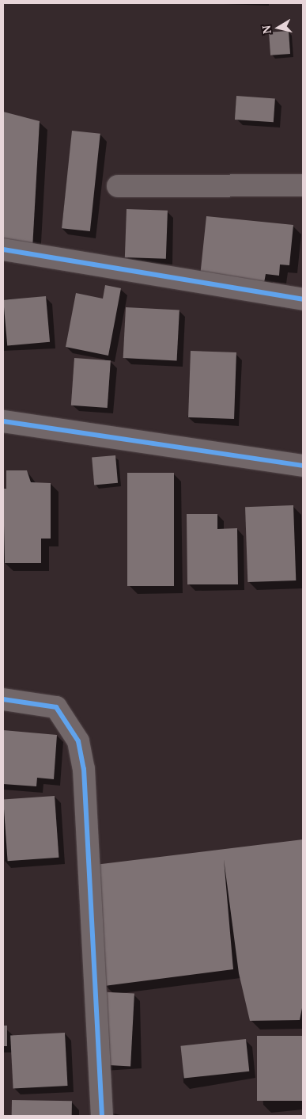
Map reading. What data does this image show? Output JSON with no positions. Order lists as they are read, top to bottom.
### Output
{
  "north": "left"
}
